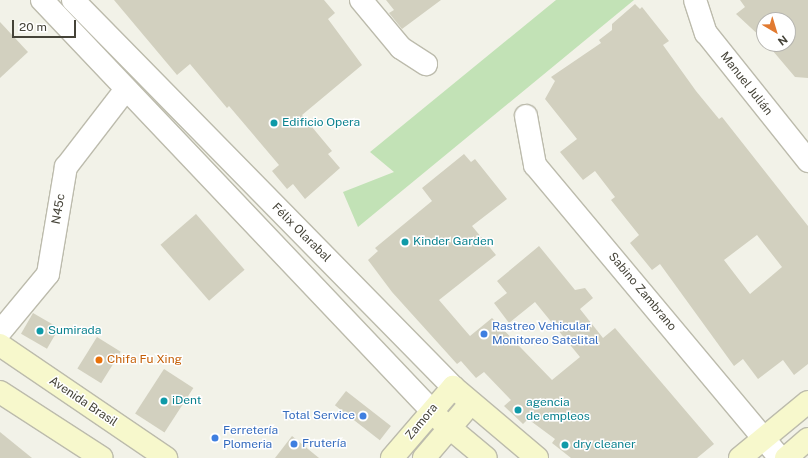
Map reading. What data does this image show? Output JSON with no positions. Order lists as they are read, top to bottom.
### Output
{
  "streets": {
    "street": [
      "Manuel Julián",
      "N45c",
      "Félix Olarabal",
      "Sabino Zambrano",
      "Avenida Brasil",
      "Zamora"
    ]
  },
  "crossings": [
    ["Félix Olarabal", "Zamora"]
  ],
  "places": [
    "Edificio Opera",
    "Kinder Garden",
    "Sumirada",
    "Rastreo Vehicular Monitoreo Satelital",
    "Chifa Fu Xing",
    "iDent",
    "agencia de empleos",
    "Total Service",
    "Ferretería Plomeria",
    "Frutería",
    "dry cleaner"
  ],
  "scale_bar": "20 m",
  "north": "bottom right"
}
